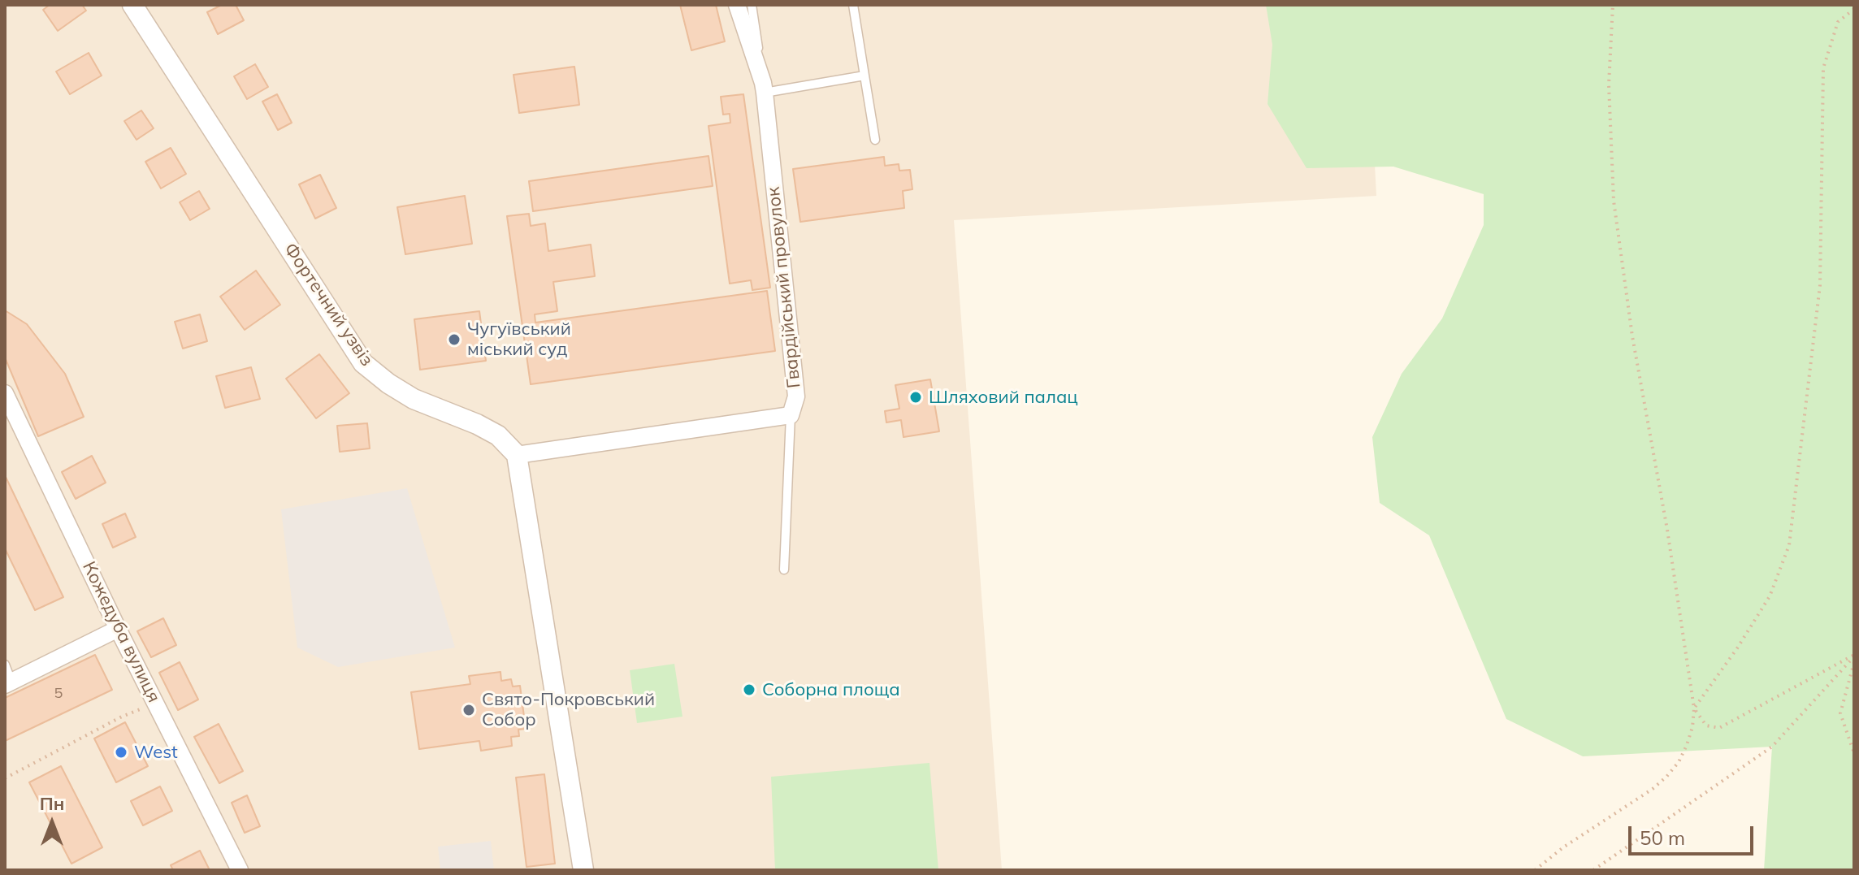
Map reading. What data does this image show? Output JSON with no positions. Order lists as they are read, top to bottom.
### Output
{
  "streets": {
    "street": ["Гвардійський провулок", "Фортечний узвіз", "Кожедуба вулиця"]
  },
  "crossings": [
    ["Гвардійський провулок", "Фортечний узвіз"]
  ],
  "places": [
    "Чугуївський міський суд",
    "Шляховий палац",
    "Соборна площа",
    "Свято-Покровський Собор",
    "West"
  ],
  "house_numbers": ["5"],
  "scale_bar": "50 m",
  "north": "top"
}
